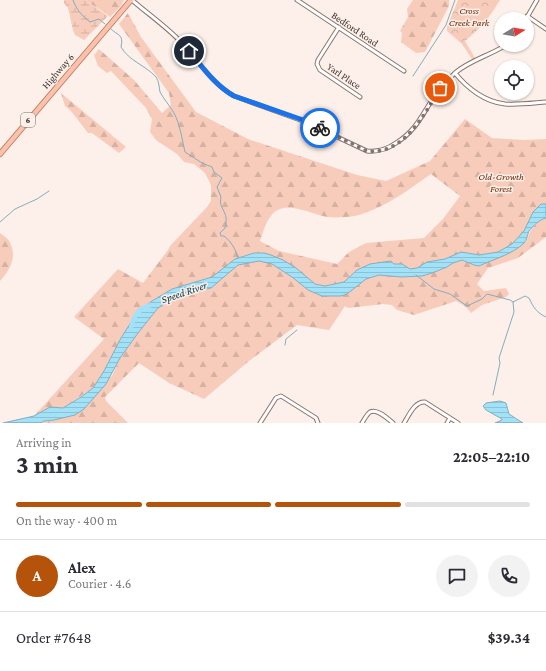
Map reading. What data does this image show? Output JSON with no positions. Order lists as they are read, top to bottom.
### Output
{
  "streets": {
    "main road": ["Highway 6", "6"],
    "street": ["Bedford Road", "Yarl Place"]
  },
  "crossings": [
    ["Bedford Road", "Yarl Place"]
  ],
  "water": ["Speed River"],
  "parks": ["Cross Creek Park", "Old-Growth Forest"],
  "north": "right",
  "page": {
    "heading": ["3 min", "Arriving in", "22:05–22:10"],
    "panel": [
      "Alex",
      "Courier · 4.6",
      "Order #7648",
      "$39.34"
    ],
    "bar": "On the way · 400 m",
    "round": "A"
  }
}
